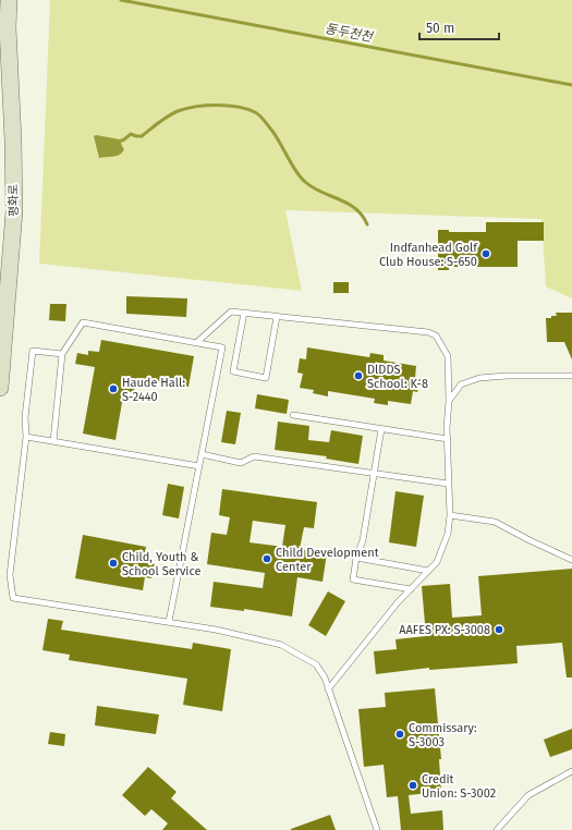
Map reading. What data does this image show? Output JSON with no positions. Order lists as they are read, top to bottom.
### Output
{
  "streets": {
    "main road": ["평화로"]
  },
  "water": ["동두천천"],
  "places": [
    "Indfanhead Golf Club House: S-650",
    "DlDDS School: K-8",
    "Haude Hall: S-2440",
    "Child Development Center",
    "Child, Youth & School Service",
    "AAFES PX: S-3008",
    "Commissary: S-3003",
    "Credit Union: S-3002"
  ],
  "scale_bar": "50 m"
}
